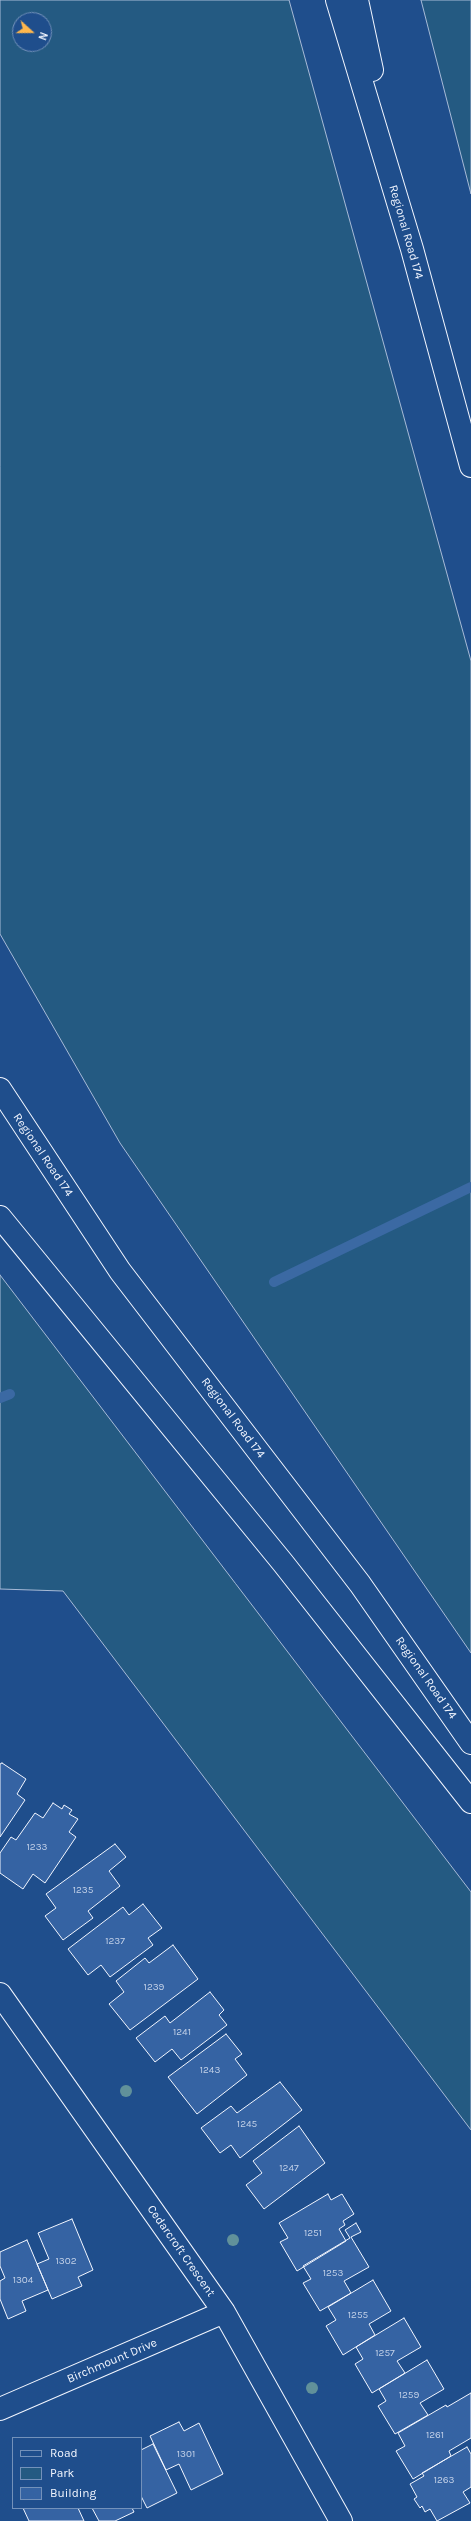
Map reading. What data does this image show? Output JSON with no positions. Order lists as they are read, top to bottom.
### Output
{
  "streets": {
    "main road": ["Regional Road 174", "Cedarcroft Crescent", "Birchmount Drive"]
  },
  "crossings": [
    ["Cedarcroft Crescent", "Birchmount Drive"]
  ],
  "house_numbers": [
    "1233",
    "1235",
    "1237",
    "1239",
    "1241",
    "1243",
    "1245",
    "1247",
    "1251",
    "1302",
    "1253",
    "1304",
    "1255",
    "1257",
    "1259",
    "1261",
    "1301",
    "1263"
  ],
  "legend": ["Road", "Park", "Building"],
  "north": "right"
}
